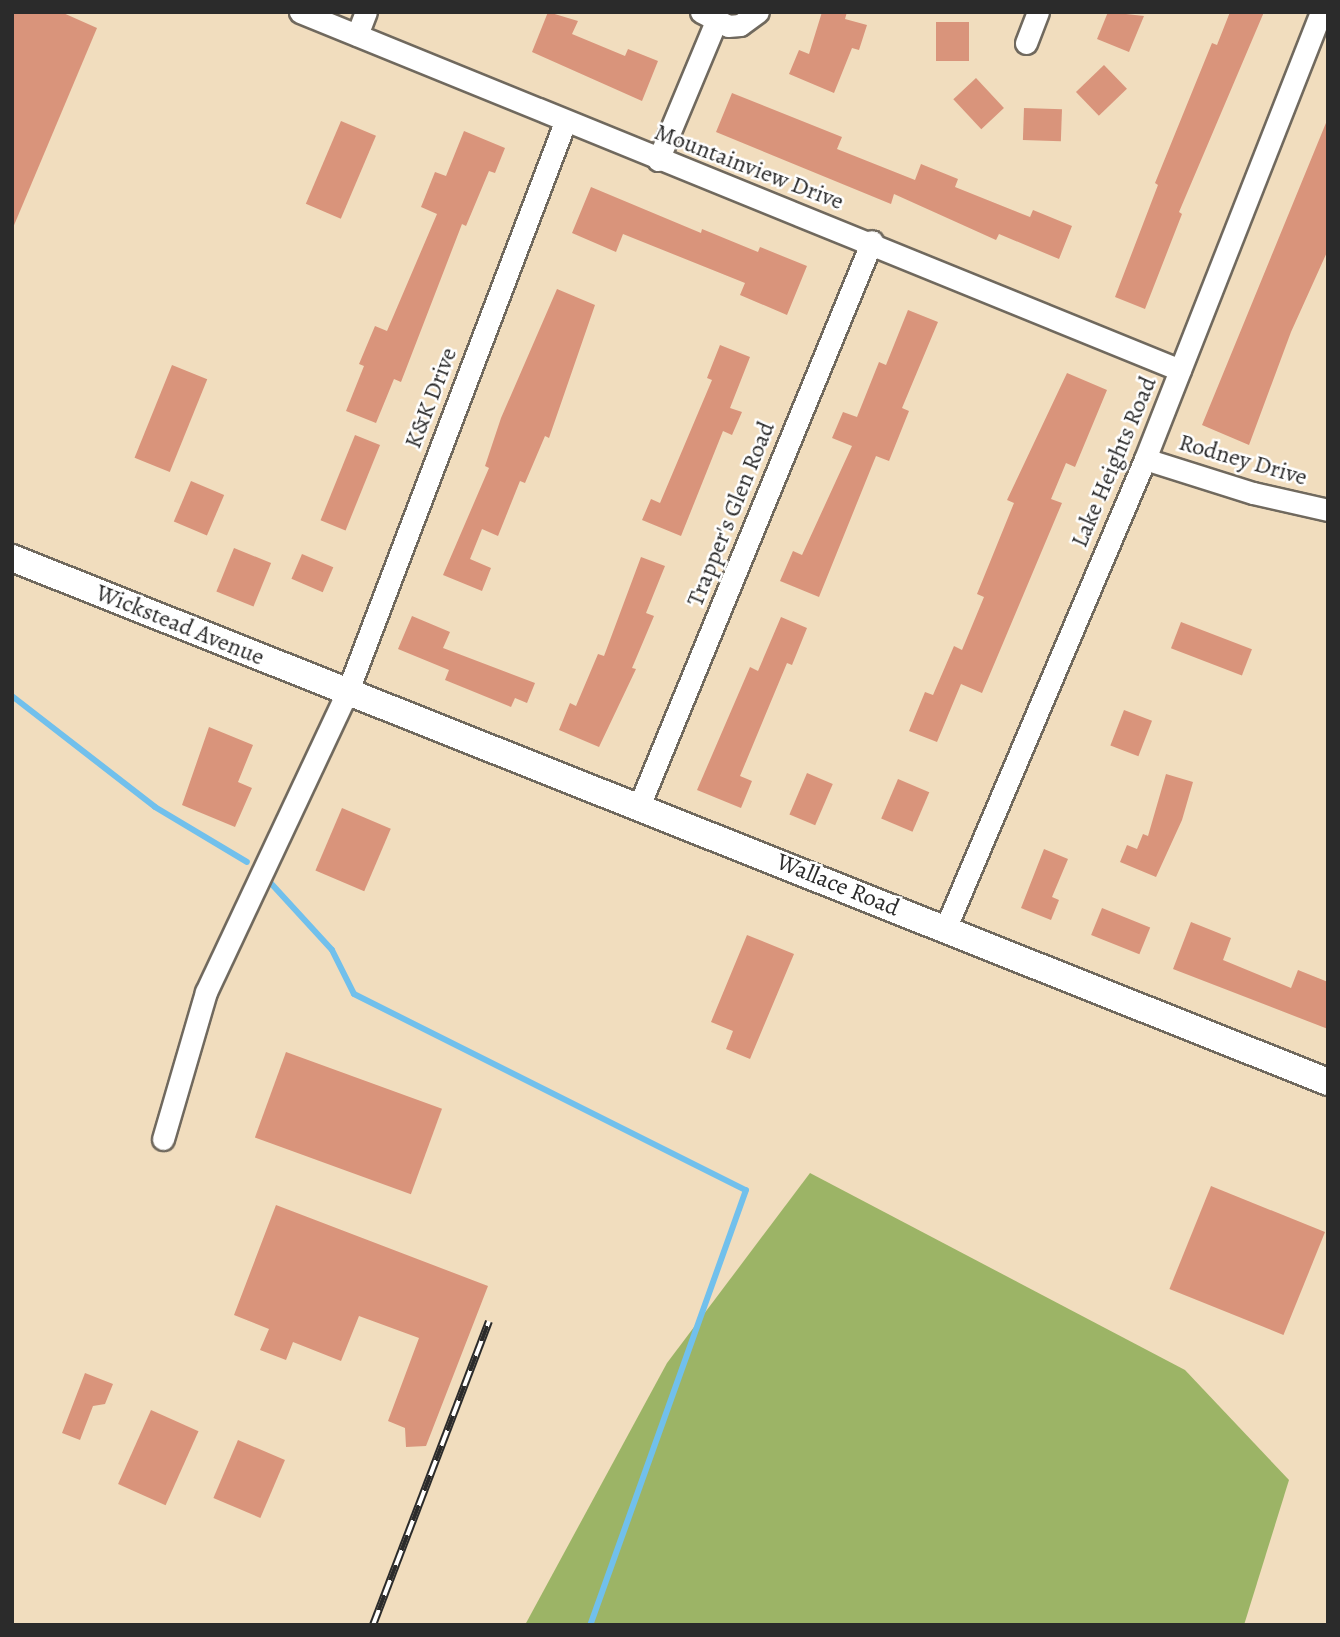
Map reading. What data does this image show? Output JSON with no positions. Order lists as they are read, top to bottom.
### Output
{
  "streets": {
    "street": [
      "Mountainview Drive",
      "K&K Drive",
      "Rodney Drive",
      "Lake Heights Road",
      "Trapper's Glen Road",
      "Wickstead Avenue",
      "Wallace Road"
    ]
  },
  "crossings": [
    ["Mountainview Drive", "K&K Drive"],
    ["Mountainview Drive", "Lake Heights Road"],
    ["Mountainview Drive", "Trapper's Glen Road"],
    ["K&K Drive", "Wickstead Avenue"],
    ["K&K Drive", "Wallace Road"],
    ["Rodney Drive", "Lake Heights Road"],
    ["Lake Heights Road", "Wallace Road"],
    ["Trapper's Glen Road", "Wallace Road"],
    ["Wickstead Avenue", "Wallace Road"]
  ]
}
